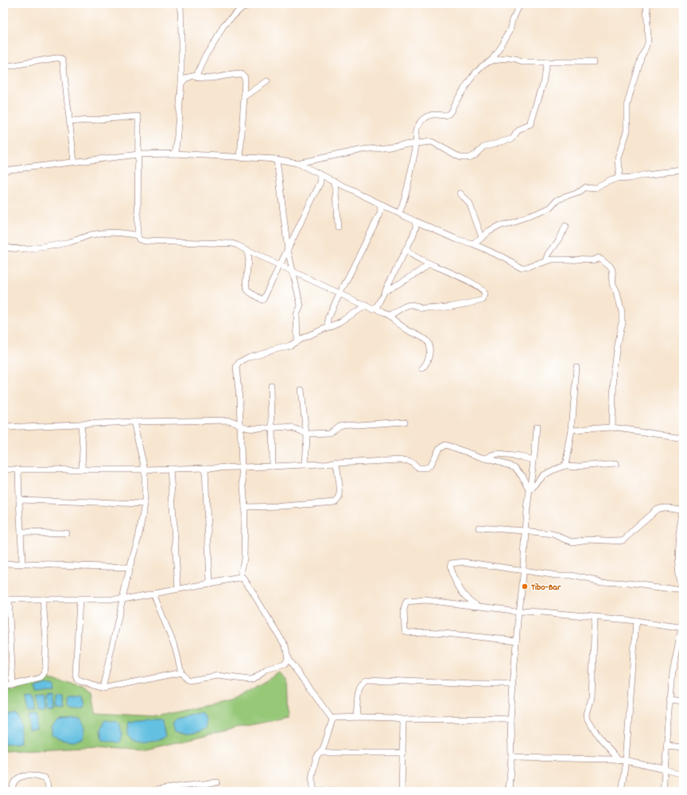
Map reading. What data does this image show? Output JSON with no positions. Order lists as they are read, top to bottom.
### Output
{
  "places": ["Tibo-Bar"]
}
